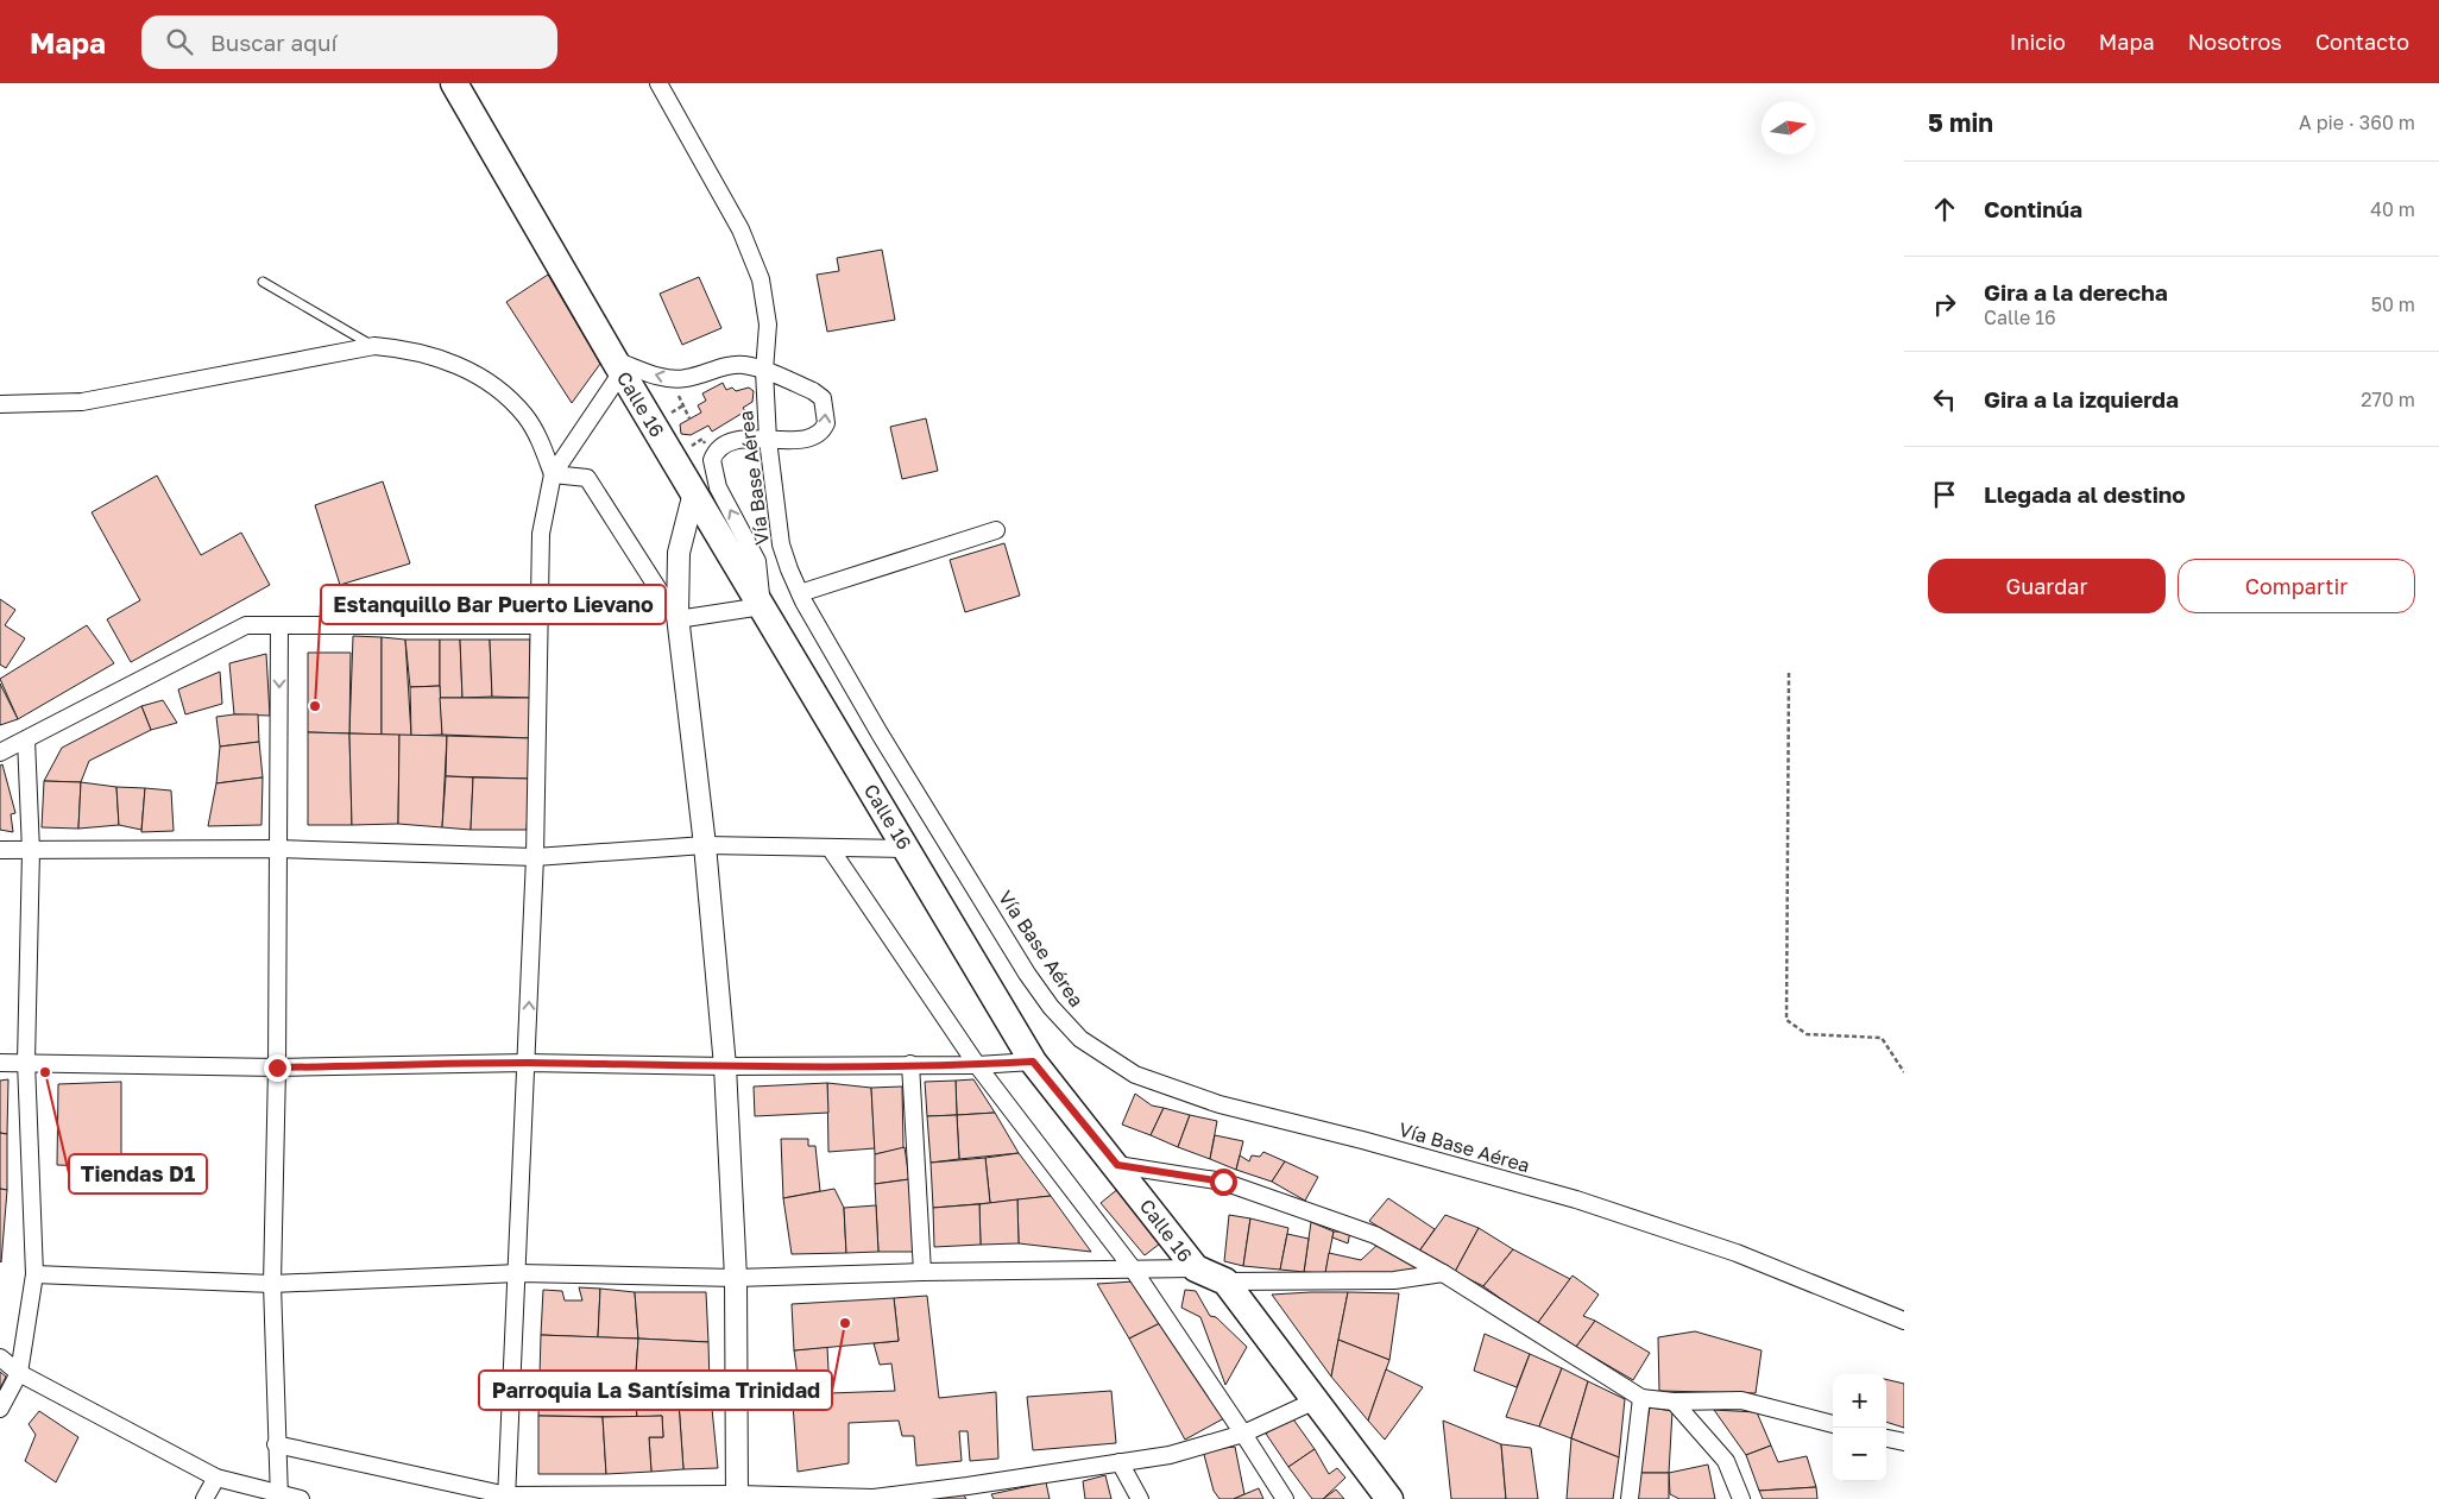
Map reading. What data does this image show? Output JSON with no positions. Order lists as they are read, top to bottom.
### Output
{
  "streets": {
    "main road": ["Calle 16"],
    "street": ["Vía Base Aérea"]
  },
  "places": ["Estanquillo Bar Puerto Lievano", "Tiendas D1", "Parroquia La Santísima Trinidad"],
  "north": "right",
  "page": {
    "header": "Mapa",
    "search": "Buscar aquí",
    "nav": [
      "Inicio",
      "Mapa",
      "Nosotros",
      "Contacto"
    ],
    "heading": ["5 min", "A pie · 360 m"],
    "list": [
      ["Continúa", "40 m"],
      ["Gira a la derecha", "Calle 16", "50 m"],
      ["Gira a la izquierda", "270 m"],
      "Llegada al destino"
    ],
    "buttons": ["Guardar", "Compartir"],
    "map_buttons": ["+", "−"]
  }
}
